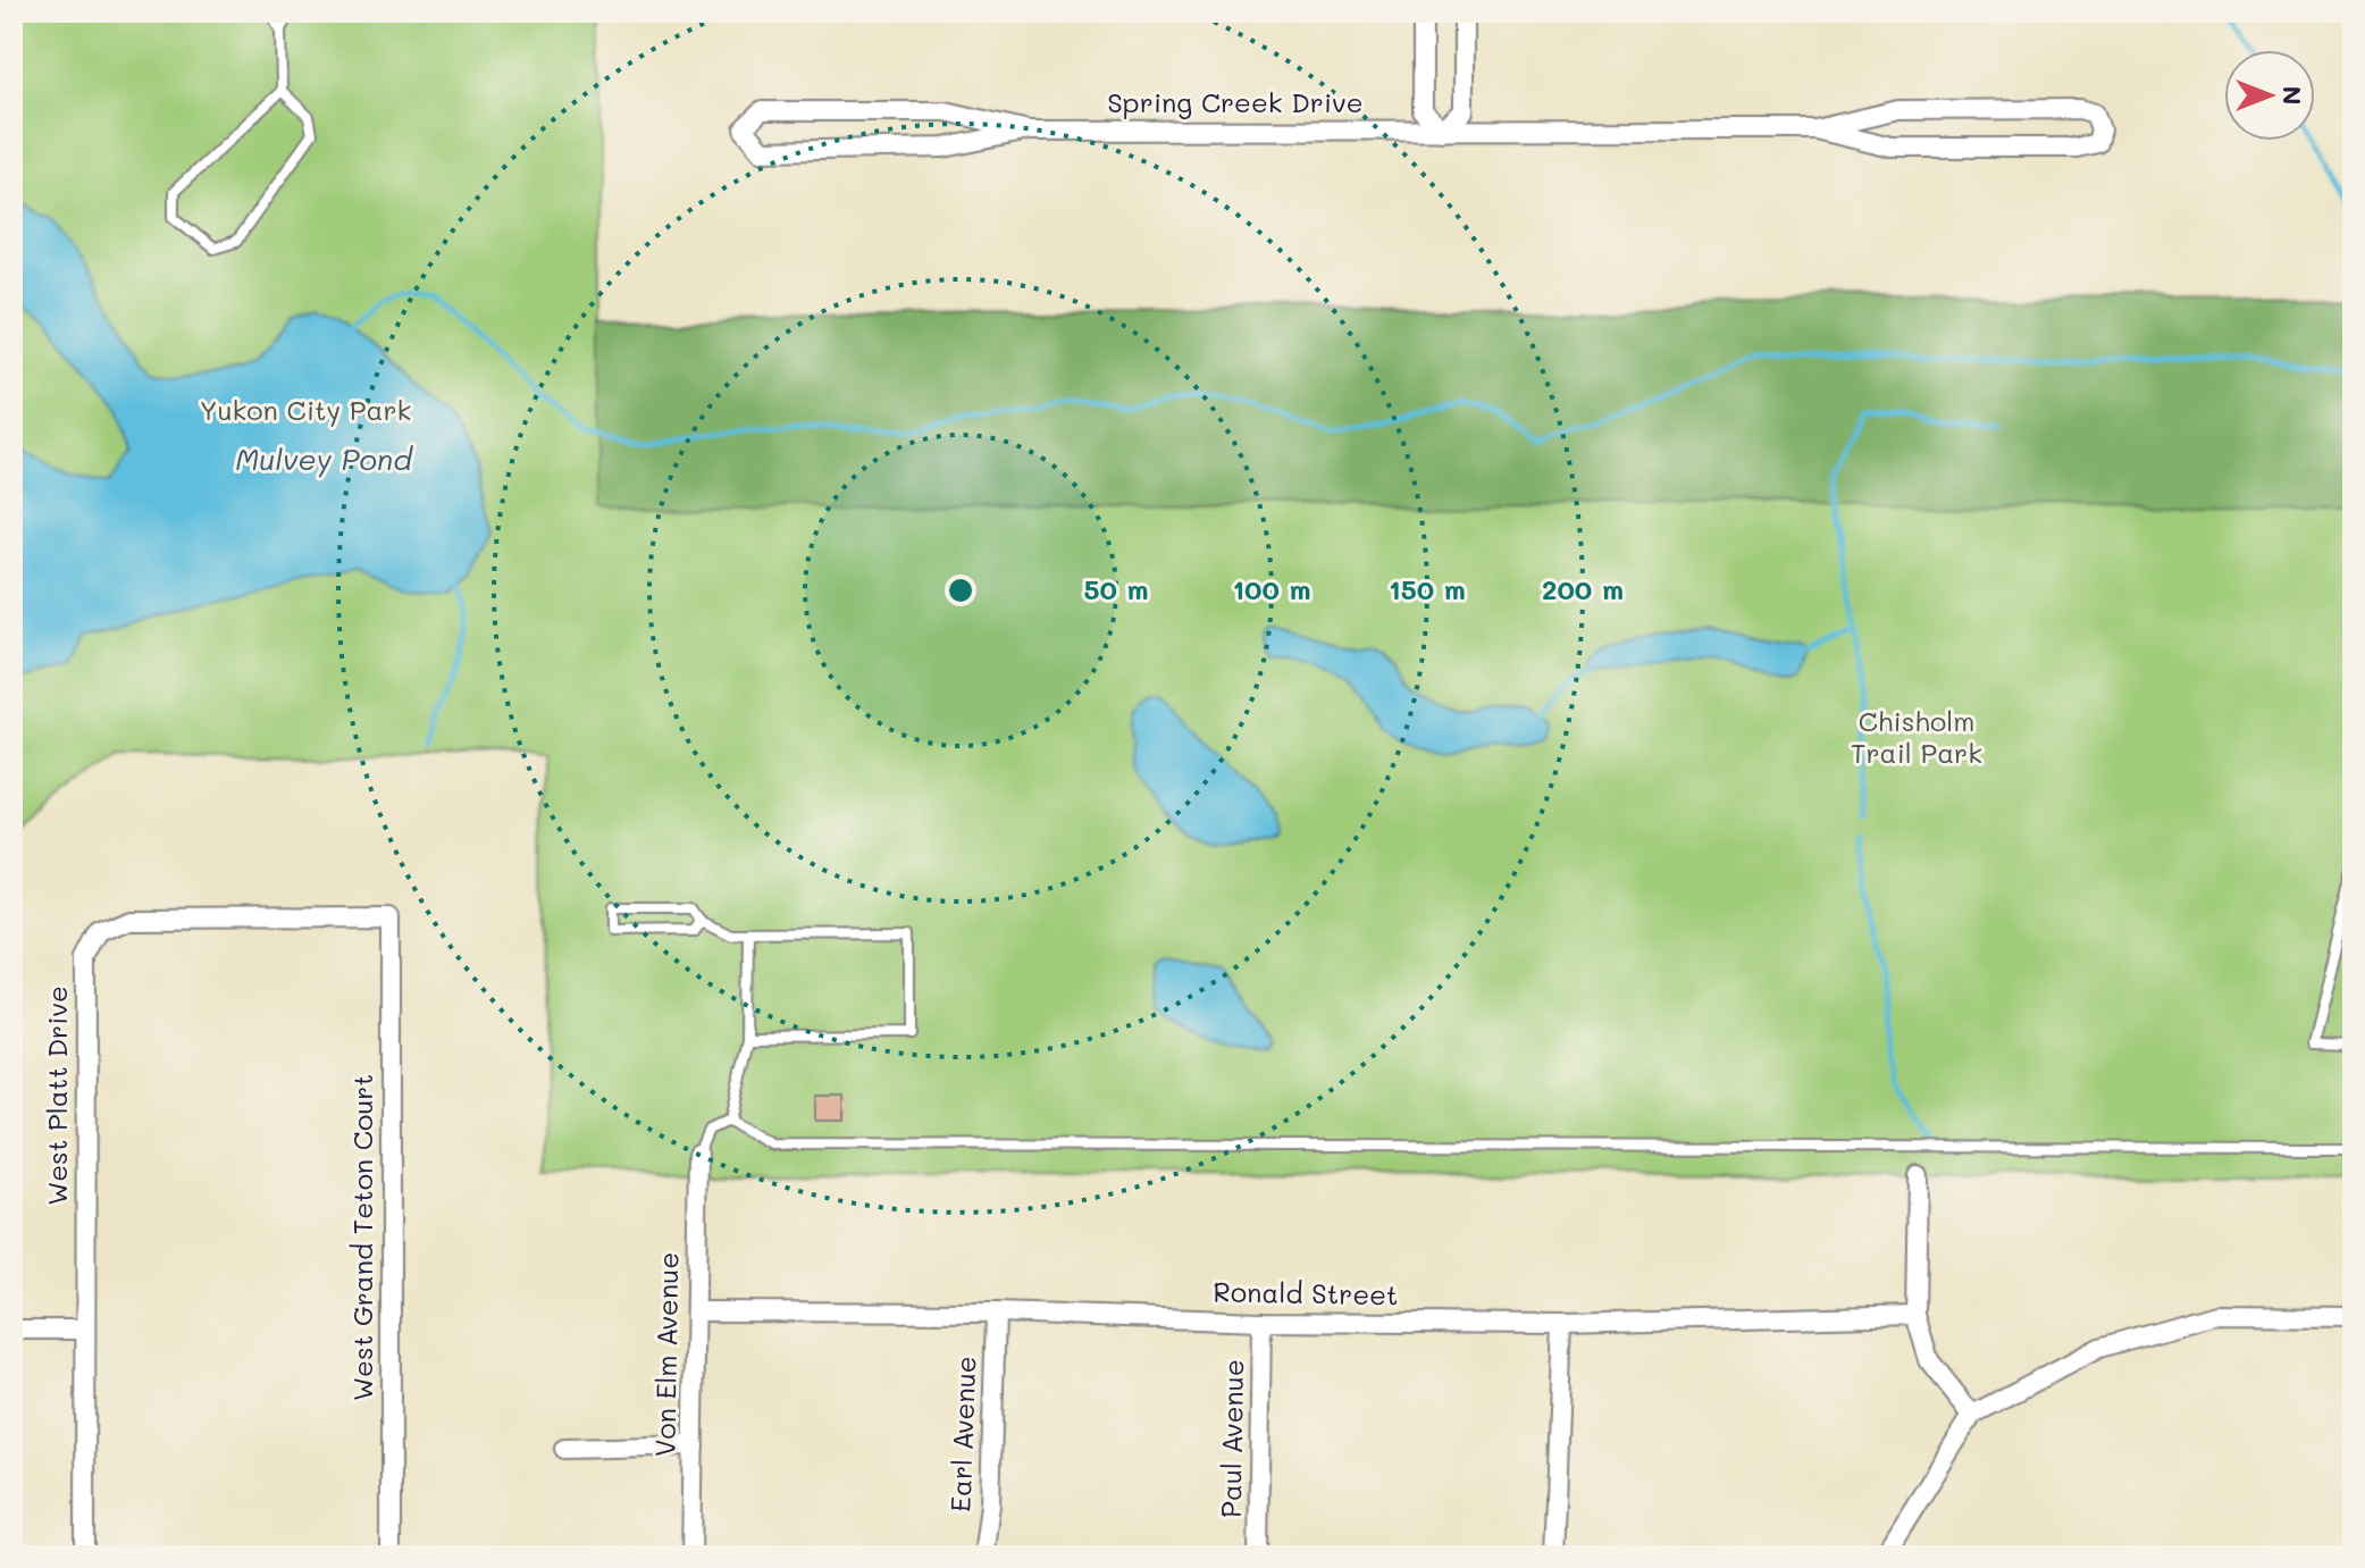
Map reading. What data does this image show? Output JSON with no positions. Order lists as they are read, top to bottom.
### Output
{
  "streets": {
    "street": [
      "Spring Creek Drive",
      "West Platt Drive",
      "West Grand Teton Court",
      "Ronald Street",
      "Von Elm Avenue",
      "Earl Avenue",
      "Paul Avenue"
    ]
  },
  "crossings": [
    ["West Platt Drive", "West Grand Teton Court"],
    ["Ronald Street", "Von Elm Avenue"],
    ["Ronald Street", "Earl Avenue"],
    ["Ronald Street", "Paul Avenue"]
  ],
  "water": ["Mulvey Pond"],
  "parks": ["Yukon City Park", "Chisholm Trail Park"],
  "north": "right",
  "rings": [
    "50 m",
    "100 m",
    "150 m",
    "200 m"
  ]
}
